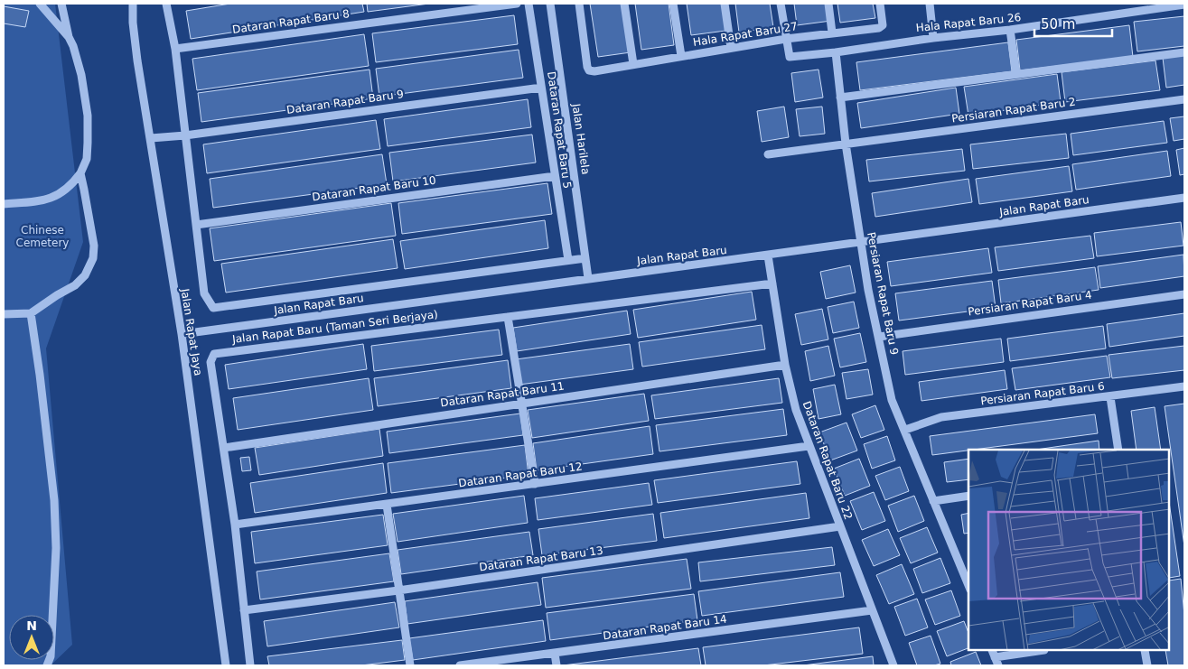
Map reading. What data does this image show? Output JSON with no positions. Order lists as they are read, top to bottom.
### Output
{
  "streets": {
    "street": [
      "Dataran Rapat Baru 8",
      "Hala Rapat Baru 26",
      "Hala Rapat Baru 27",
      "Dataran Rapat Baru 9",
      "Persiaran Rapat Baru 2",
      "Dataran Rapat Baru 5",
      "Jalan Harilela",
      "Dataran Rapat Baru 10",
      "Jalan Rapat Baru",
      "Persiaran Rapat Baru 9",
      "Persiaran Rapat Baru 4",
      "Jalan Rapat Baru (Taman Seri Berjaya)",
      "Jalan Rapat Jaya",
      "Persiaran Rapat Baru 6",
      "Dataran Rapat Baru 11",
      "Dataran Rapat Baru 22",
      "Dataran Rapat Baru 12",
      "Dataran Rapat Baru 13",
      "Dataran Rapat Baru 14"
    ]
  },
  "crossings": [
    ["Dataran Rapat Baru 8", "Jalan Rapat Jaya"],
    ["Hala Rapat Baru 26", "Persiaran Rapat Baru 9"],
    ["Dataran Rapat Baru 9", "Dataran Rapat Baru 5"],
    ["Dataran Rapat Baru 9", "Jalan Rapat Jaya"],
    ["Persiaran Rapat Baru 2", "Persiaran Rapat Baru 9"],
    ["Dataran Rapat Baru 5", "Dataran Rapat Baru 10"],
    ["Dataran Rapat Baru 5", "Jalan Rapat Baru"],
    ["Jalan Harilela", "Jalan Rapat Baru"],
    ["Dataran Rapat Baru 10", "Jalan Rapat Jaya"],
    ["Jalan Rapat Baru", "Persiaran Rapat Baru 9"],
    ["Jalan Rapat Baru", "Jalan Rapat Jaya"],
    ["Jalan Rapat Baru", "Dataran Rapat Baru 22"],
    ["Persiaran Rapat Baru 9", "Persiaran Rapat Baru 4"],
    ["Persiaran Rapat Baru 9", "Persiaran Rapat Baru 6"],
    ["Jalan Rapat Baru (Taman Seri Berjaya)", "Dataran Rapat Baru 11"],
    ["Jalan Rapat Baru (Taman Seri Berjaya)", "Dataran Rapat Baru 22"],
    ["Jalan Rapat Baru (Taman Seri Berjaya)", "Dataran Rapat Baru 12"],
    ["Jalan Rapat Baru (Taman Seri Berjaya)", "Dataran Rapat Baru 13"],
    ["Dataran Rapat Baru 11", "Dataran Rapat Baru 22"],
    ["Dataran Rapat Baru 22", "Dataran Rapat Baru 12"],
    ["Dataran Rapat Baru 22", "Dataran Rapat Baru 13"],
    ["Dataran Rapat Baru 22", "Dataran Rapat Baru 14"]
  ],
  "parks": ["Chinese Cemetery"],
  "scale_bar": "50 m",
  "north": "top"
}
